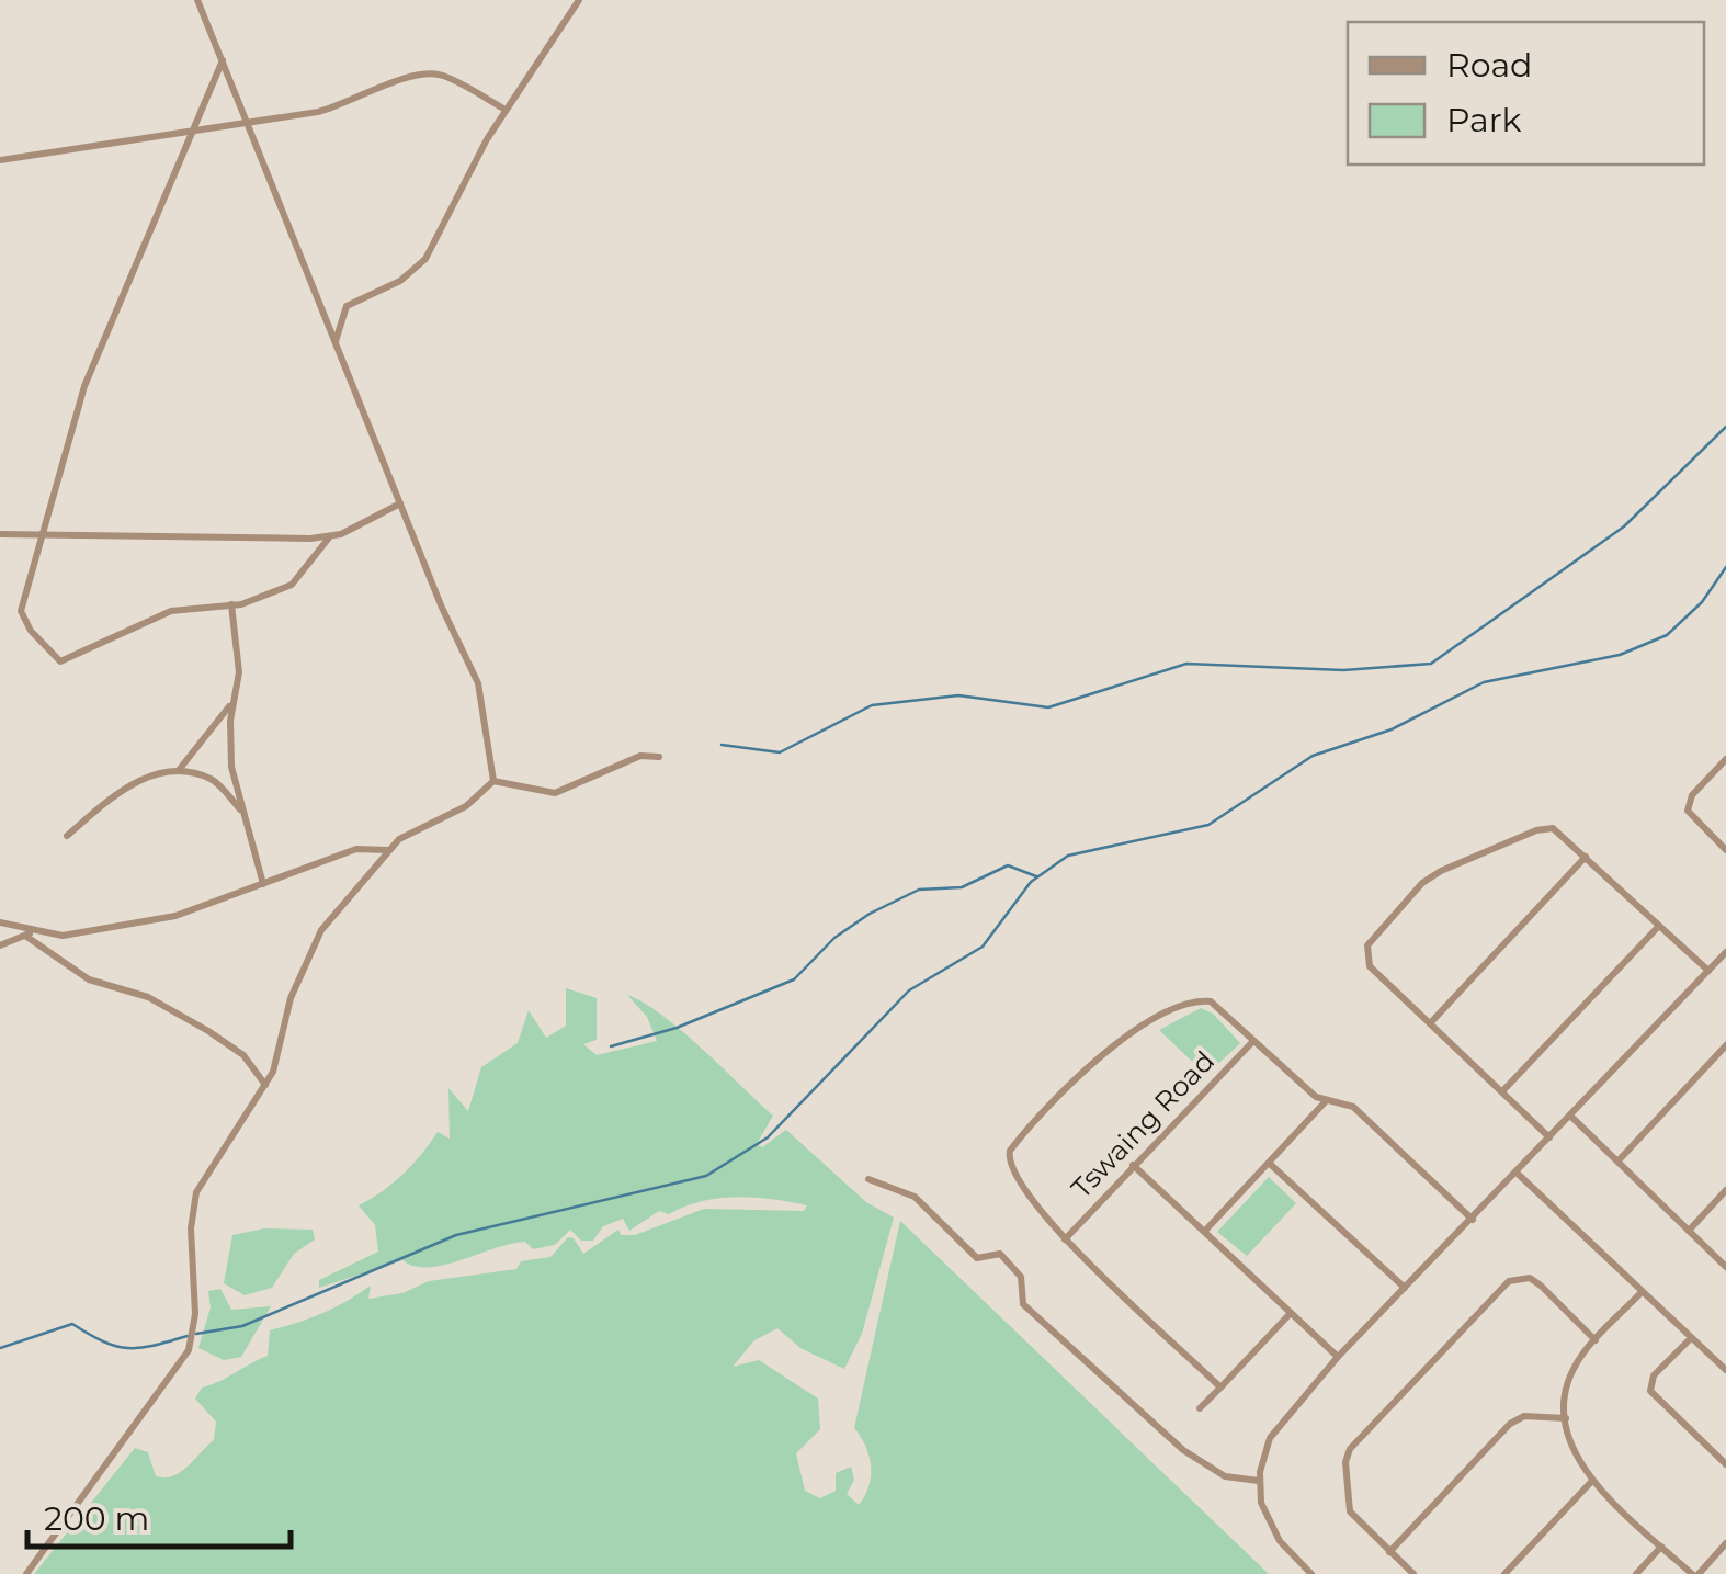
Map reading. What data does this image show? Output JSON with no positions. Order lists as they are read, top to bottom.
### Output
{
  "streets": {
    "street": ["Tswaing Road"]
  },
  "legend": ["Road", "Park"],
  "scale_bar": "200 m"
}
